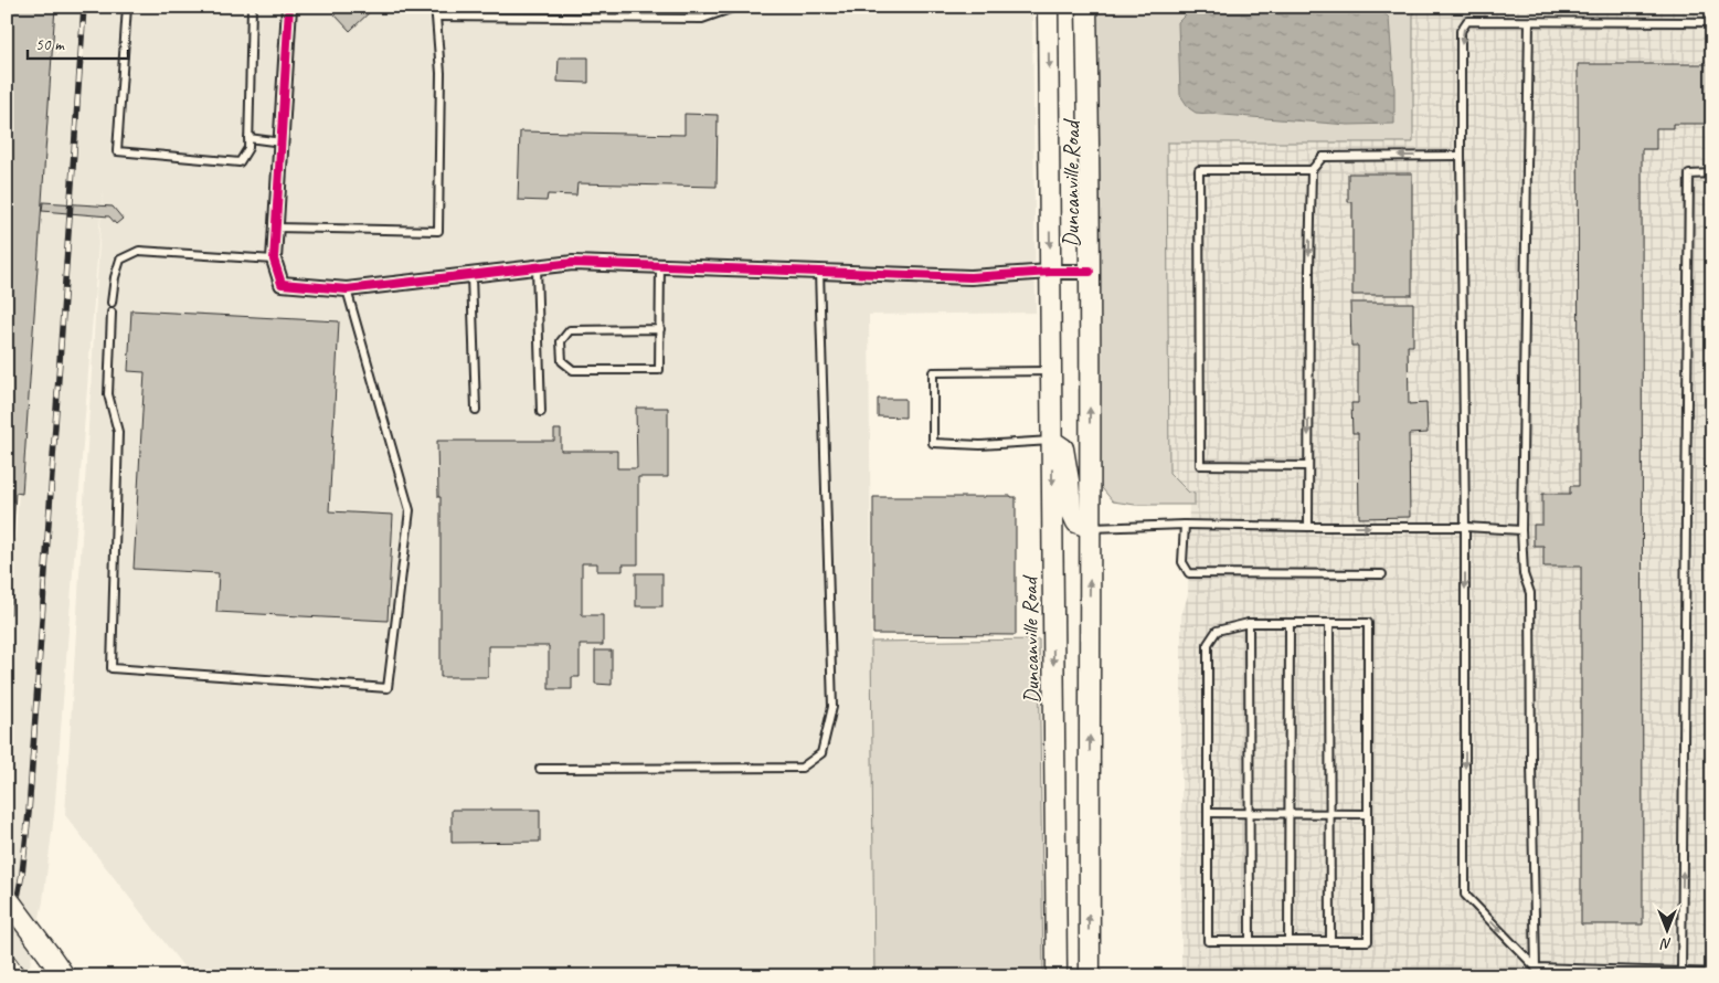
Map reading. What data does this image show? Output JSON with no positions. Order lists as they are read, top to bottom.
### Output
{
  "streets": {
    "main road": ["Duncanville Road"]
  },
  "scale_bar": "50 m",
  "north": "bottom"
}
